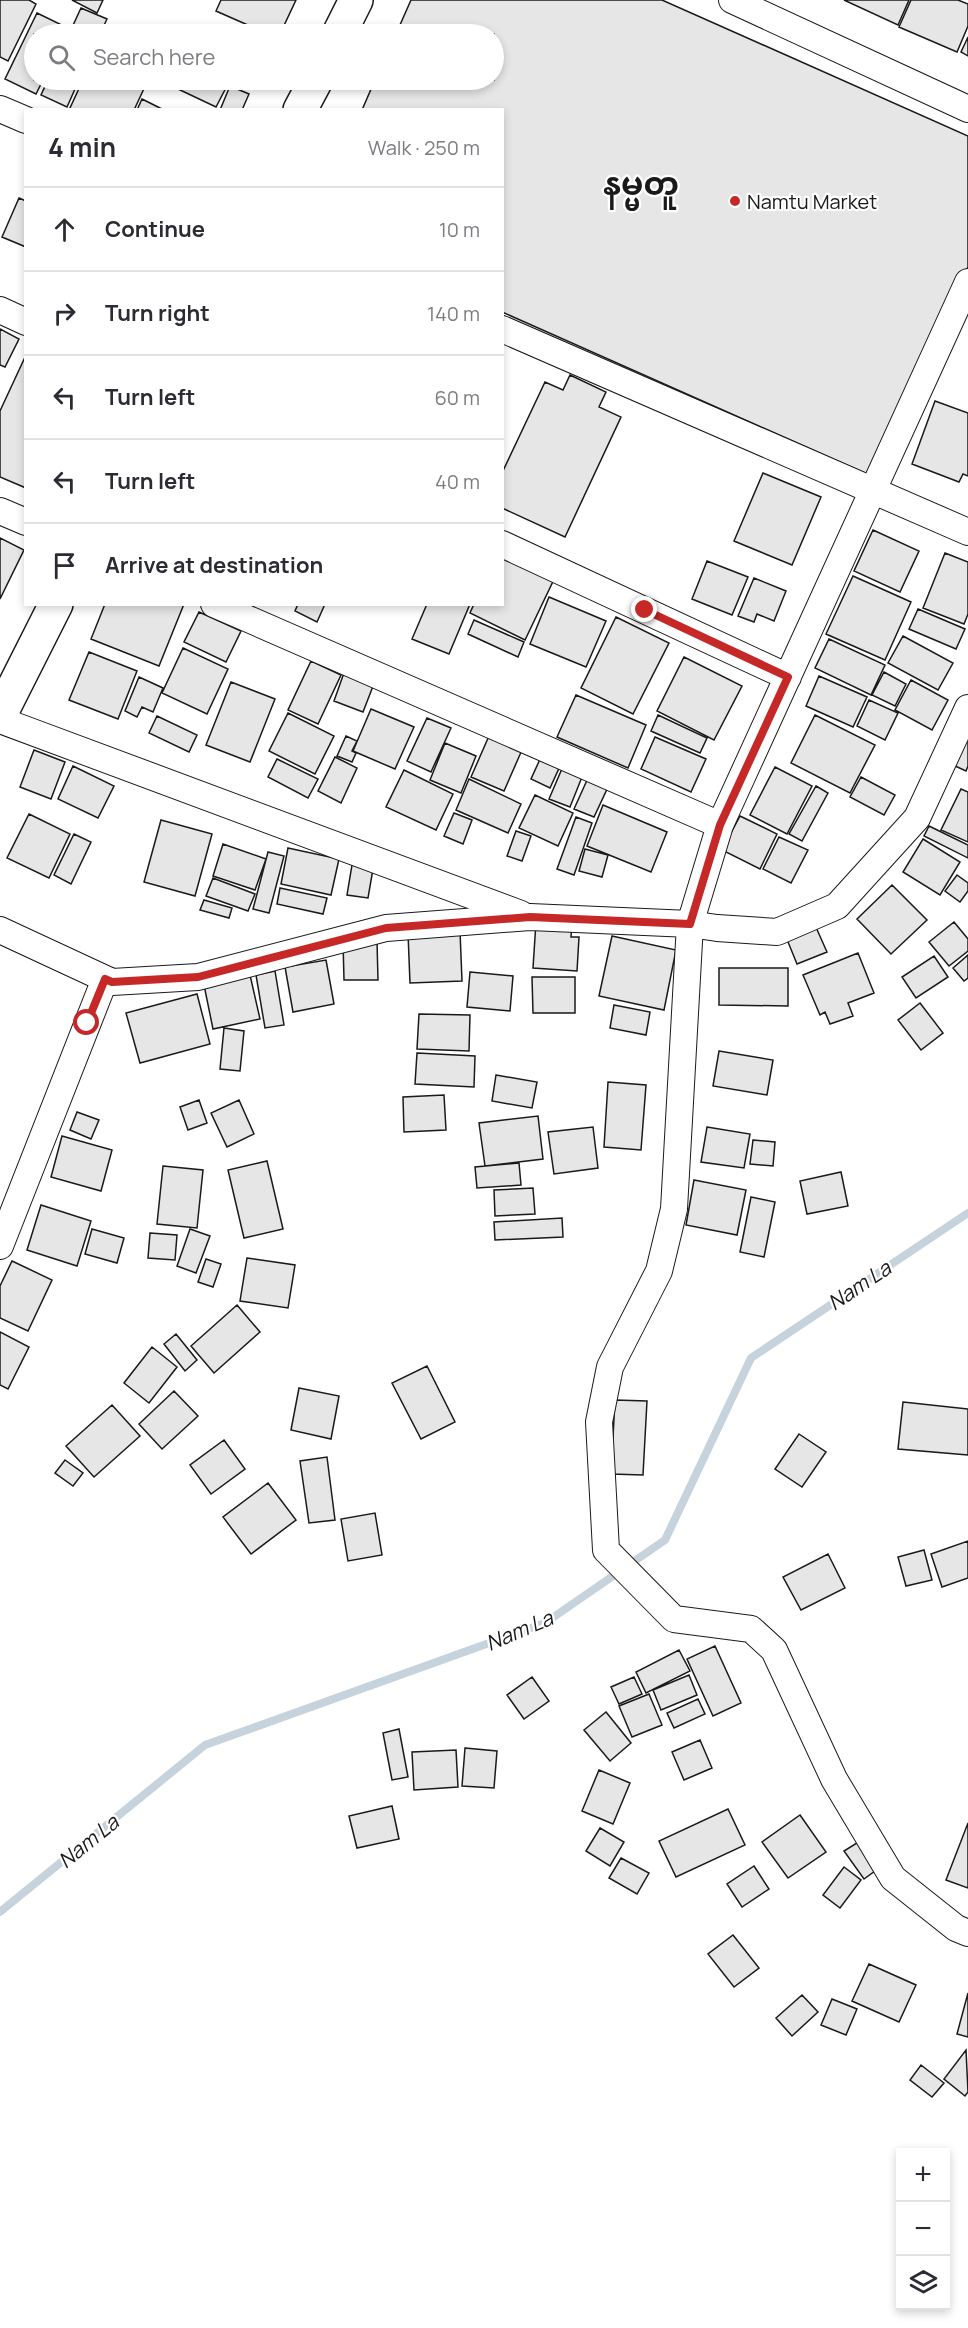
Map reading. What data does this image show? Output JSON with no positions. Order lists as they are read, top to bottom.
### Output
{
  "districts": ["နမ္မတူ"],
  "water": ["Nam La"],
  "places": ["Namtu Market"],
  "page": {
    "search": "Search here",
    "heading": ["4 min", "Walk · 250 m"],
    "list": [
      ["Continue", "10 m"],
      ["Turn right", "140 m"],
      ["Turn left", "60 m"],
      ["Turn left", "40 m"],
      "Arrive at destination"
    ],
    "map_buttons": ["+", "−"]
  }
}
